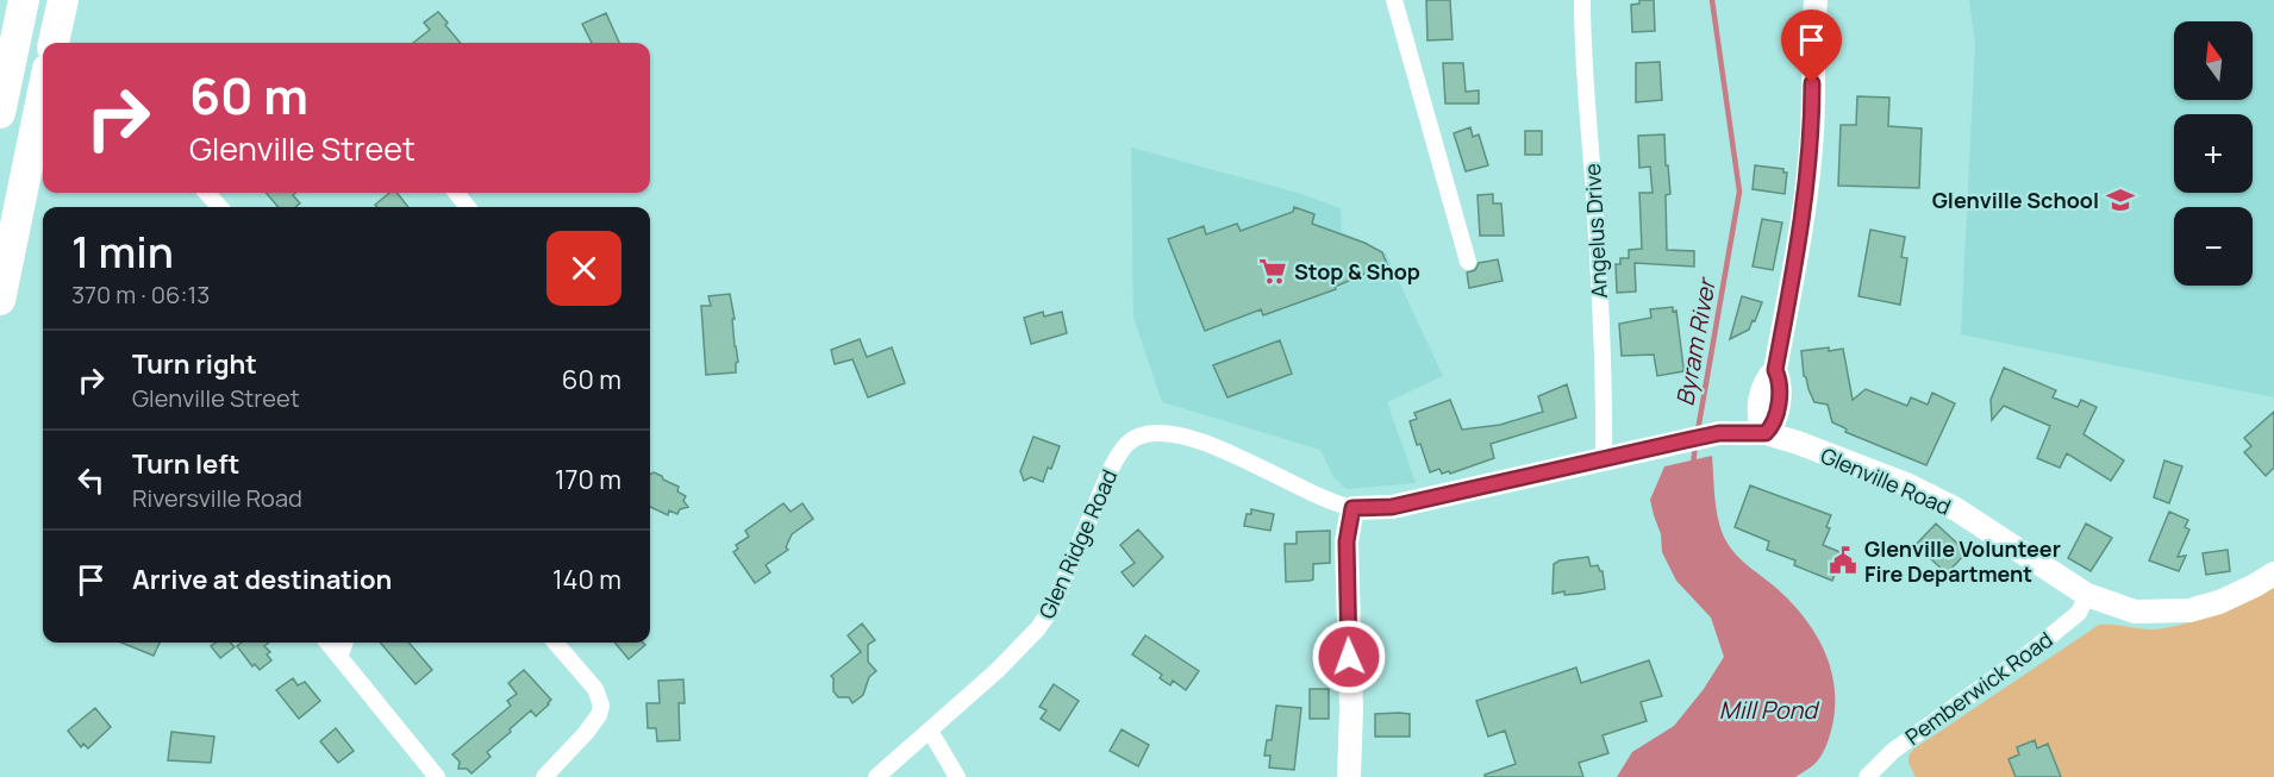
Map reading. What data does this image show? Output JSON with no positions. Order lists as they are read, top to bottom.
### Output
{
  "streets": {
    "main road": ["Glenville Road"],
    "street": ["Angelus Drive", "Glen Ridge Road", "Pemberwick Road"]
  },
  "crossings": [
    ["Angelus Drive", "Glenville Road"],
    ["Glenville Road", "Glen Ridge Road"],
    ["Glenville Road", "Pemberwick Road"]
  ],
  "water": ["Byram River", "Mill Pond"],
  "places": {
    "school or university": ["Glenville School"],
    "supermarket": ["Stop & Shop"],
    "public building": ["Glenville Volunteer Fire Department"]
  },
  "north": "top",
  "page": {
    "map_buttons": ["+", "−"],
    "turn": ["60 m", "Glenville Street"],
    "heading": ["1 min", "370 m · 06:13"],
    "list": [
      {
        "name": "Turn right",
        "note": "Glenville Street",
        "value": "60 m"
      },
      {
        "name": "Turn left",
        "note": "Riversville Road",
        "value": "170 m"
      },
      {
        "name": "Arrive at destination",
        "value": "140 m"
      }
    ]
  }
}
